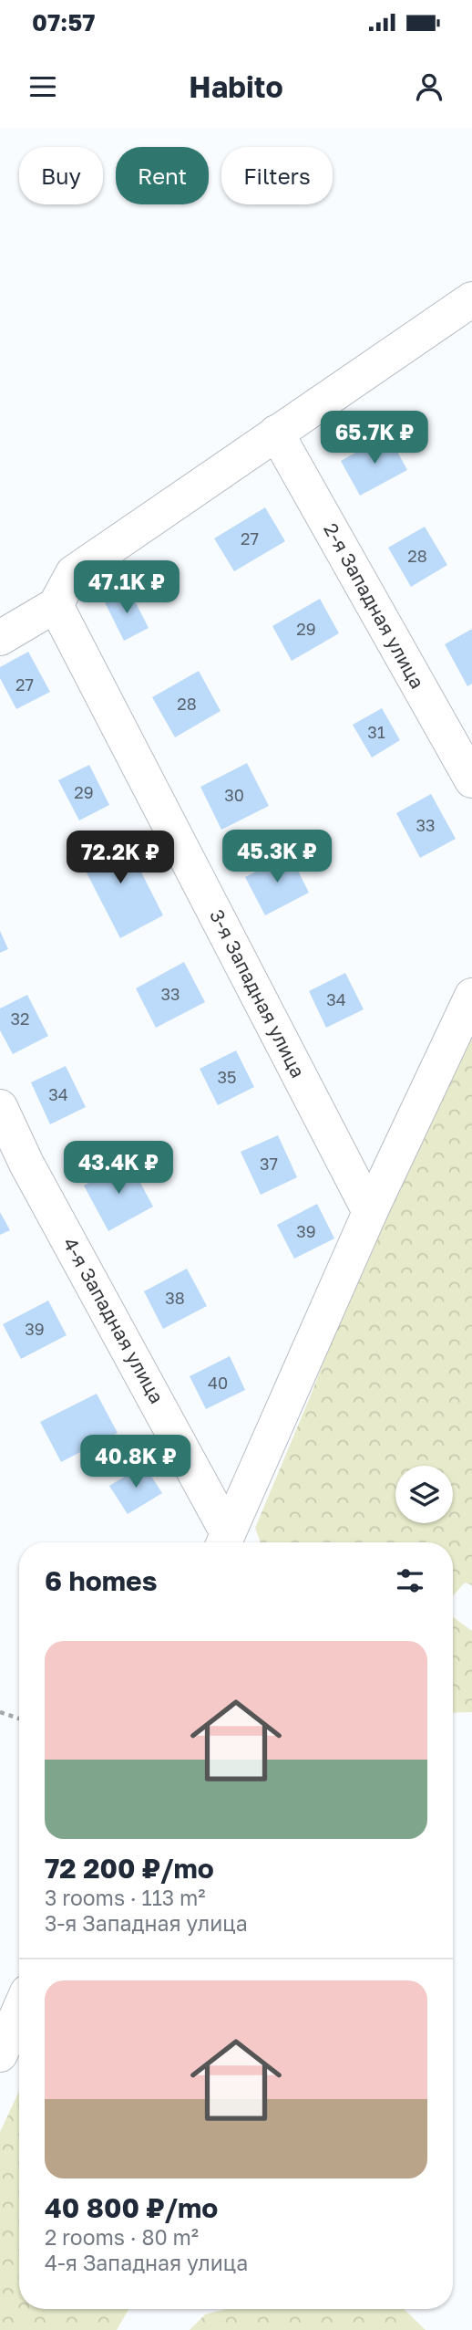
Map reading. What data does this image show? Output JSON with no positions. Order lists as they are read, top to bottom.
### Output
{
  "streets": {
    "street": ["2-я Западная улица", "3-я Западная улица", "4-я Западная улица"]
  },
  "house_numbers": [
    "27",
    "28",
    "29",
    "27",
    "28",
    "31",
    "29",
    "30",
    "33",
    "33",
    "34",
    "32",
    "35",
    "34",
    "37",
    "39",
    "38",
    "39",
    "40"
  ],
  "page": {
    "status": "07:57",
    "header": "Habito",
    "chip": ["Buy", "Rent", "Filters"],
    "price": [
      "65.7K ₽",
      "47.1K ₽",
      "45.3K ₽",
      "72.2K ₽",
      "43.4K ₽",
      "40.8K ₽"
    ],
    "heading": "6 homes",
    "list": [
      {
        "name": "72 200 ₽/mo",
        "note": "3 rooms · 113 m² · 3-я Западная улица"
      },
      {
        "name": "40 800 ₽/mo",
        "note": "2 rooms · 80 m² · 4-я Западная улица"
      }
    ]
  }
}
